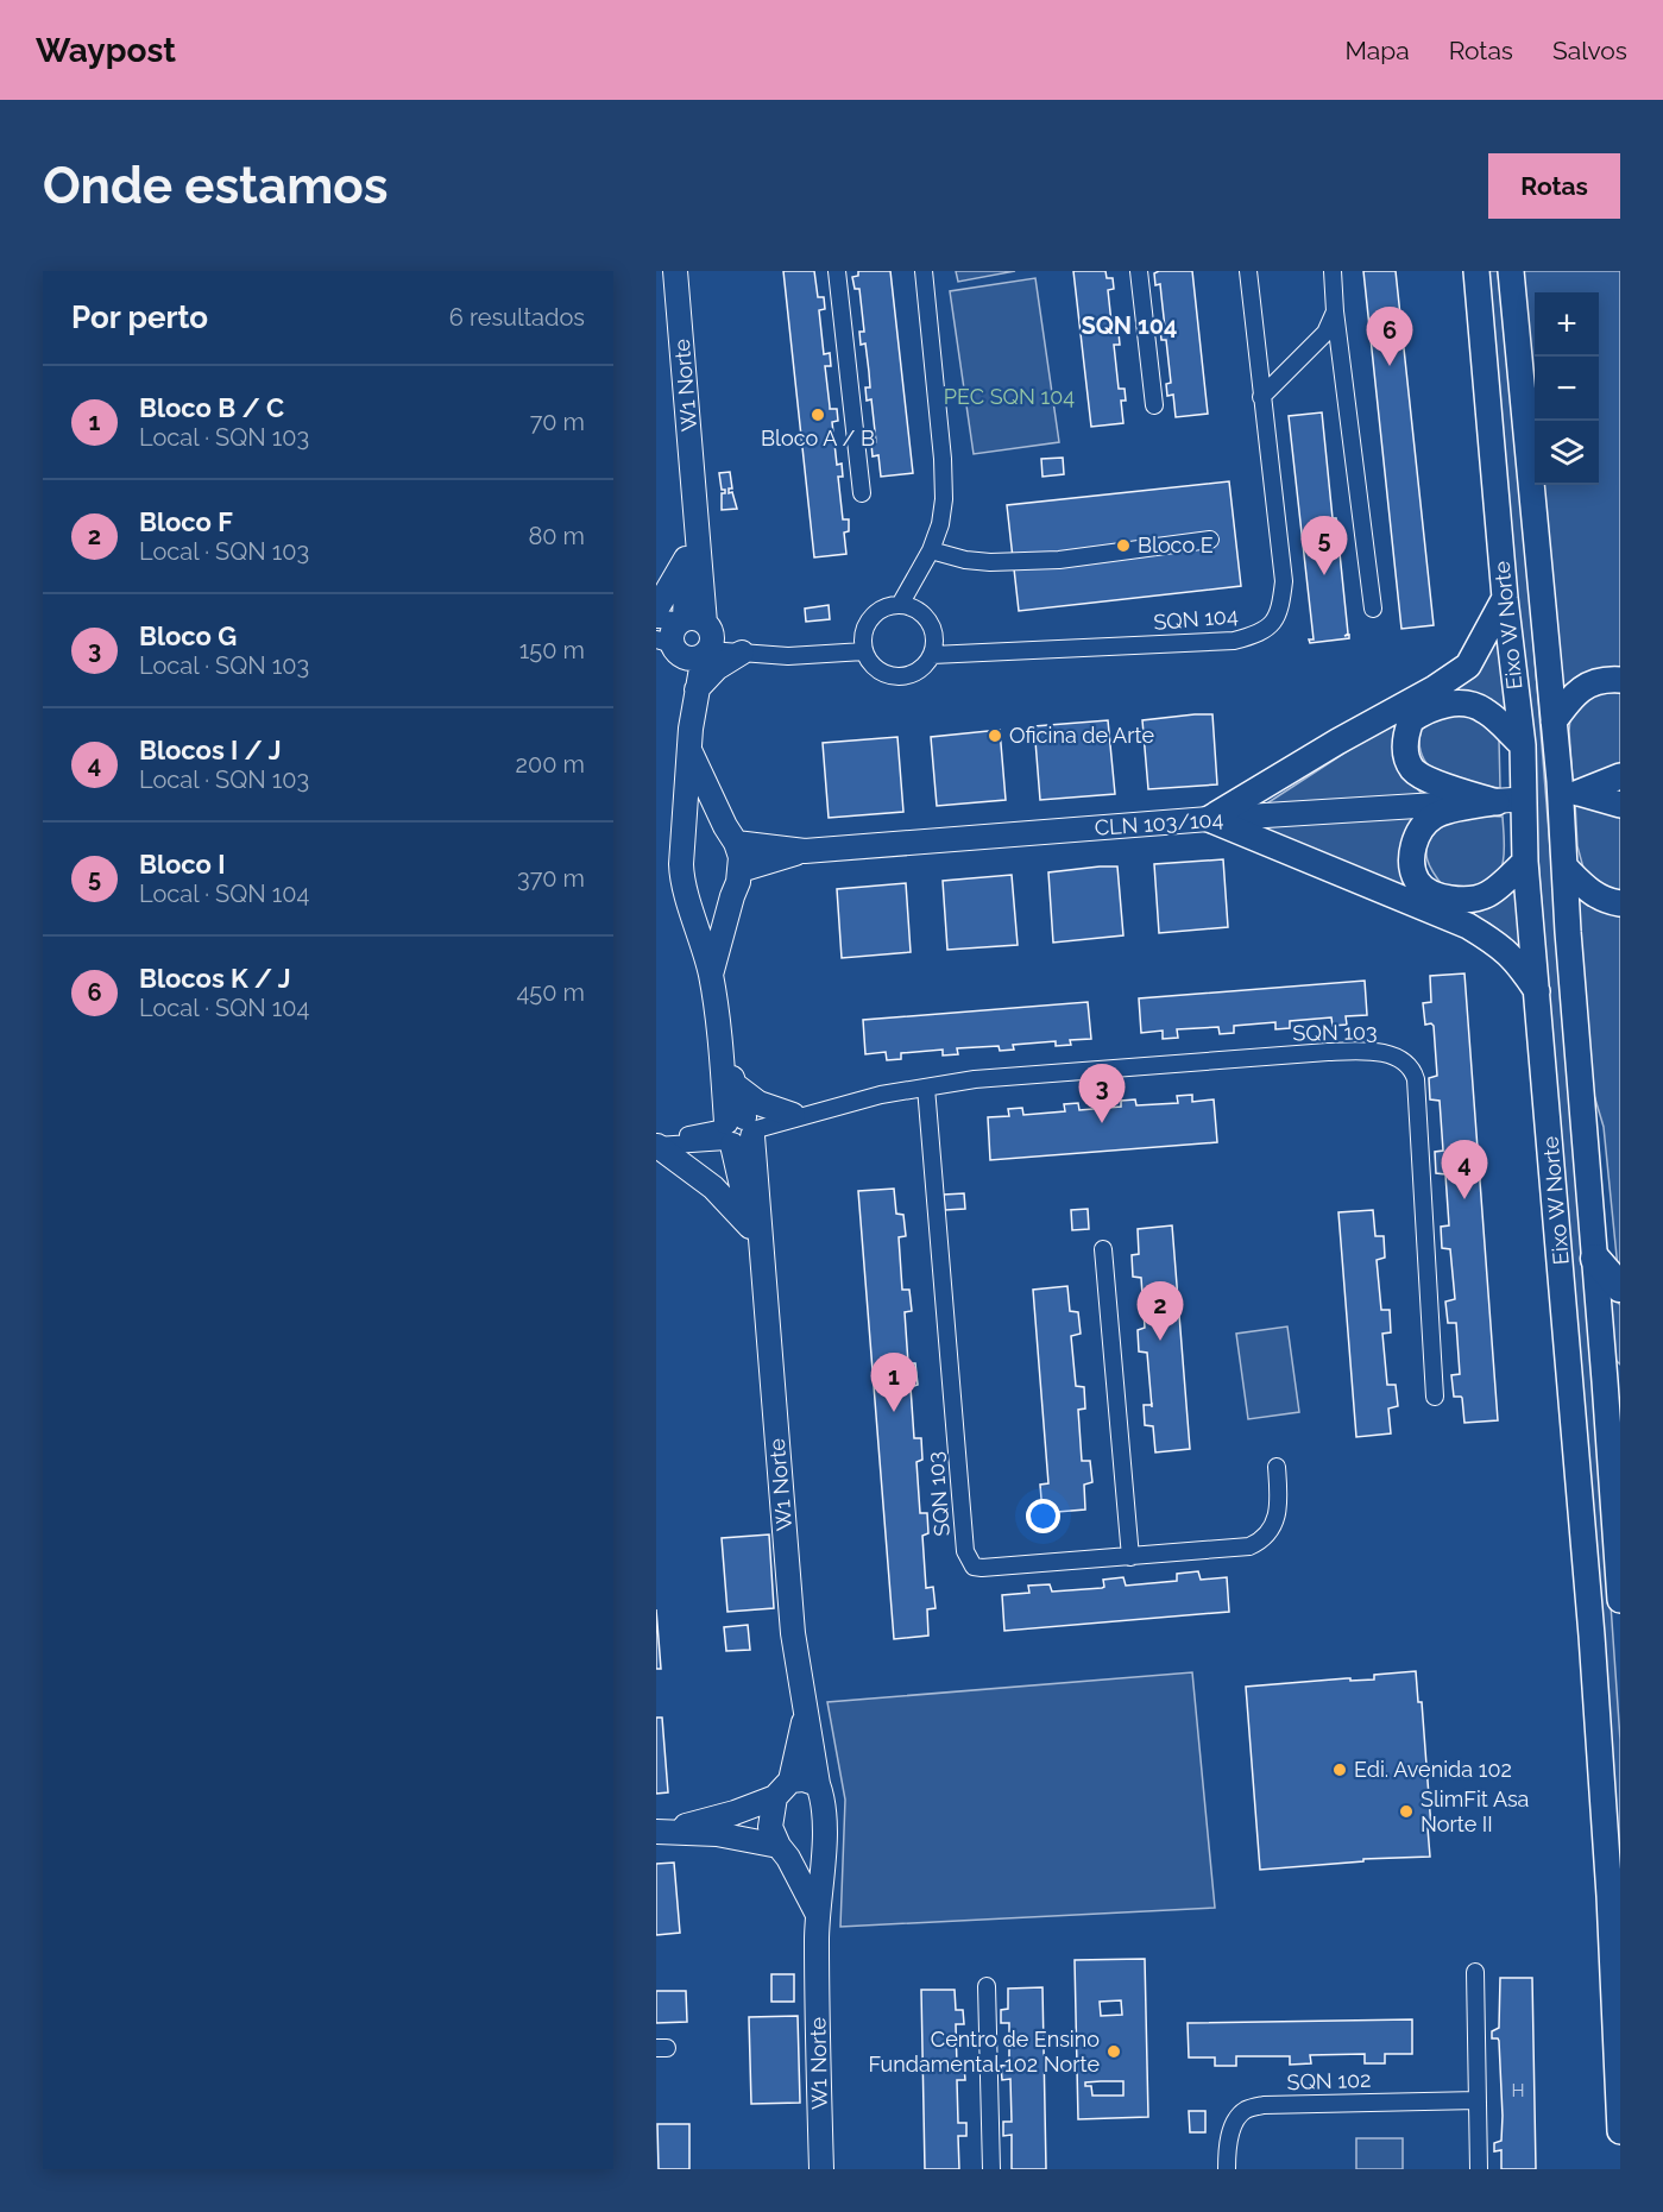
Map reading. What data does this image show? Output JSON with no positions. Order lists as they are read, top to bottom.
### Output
{
  "streets": {
    "main road": ["Eixo W Norte"],
    "street": [
      "W1 Norte",
      "SQN 104",
      "CLN 103/104",
      "SQN 103",
      "SQN 102"
    ]
  },
  "crossings": [
    ["W1 Norte", "CLN 103/104"],
    ["W1 Norte", "SQN 103"]
  ],
  "districts": ["SQN 104"],
  "parks": ["PEC SQN 104"],
  "places": [
    "Bloco A / B",
    "Bloco E",
    "Oficina de Arte",
    "Edi. Avenida 102",
    "SlimFit Asa Norte II",
    "Centro de Ensino Fundamental 102 Norte"
  ],
  "house_numbers": ["H"],
  "page": {
    "header": "Waypost",
    "nav": ["Mapa", "Rotas", "Salvos"],
    "buttons": "Rotas",
    "title": "Onde estamos",
    "heading": ["Por perto", "6 resultados"],
    "map_buttons": ["+", "−"],
    "pins": [
      "6",
      "5",
      "3",
      "4",
      "2",
      "1"
    ],
    "list": [
      {
        "mark": "1",
        "name": "Bloco B / C",
        "note": "Local · SQN 103",
        "value": "70 m"
      },
      {
        "mark": "2",
        "name": "Bloco F",
        "note": "Local · SQN 103",
        "value": "80 m"
      },
      {
        "mark": "3",
        "name": "Bloco G",
        "note": "Local · SQN 103",
        "value": "150 m"
      },
      {
        "mark": "4",
        "name": "Blocos I / J",
        "note": "Local · SQN 103",
        "value": "200 m"
      },
      {
        "mark": "5",
        "name": "Bloco I",
        "note": "Local · SQN 104",
        "value": "370 m"
      },
      {
        "mark": "6",
        "name": "Blocos K / J",
        "note": "Local · SQN 104",
        "value": "450 m"
      }
    ]
  }
}
